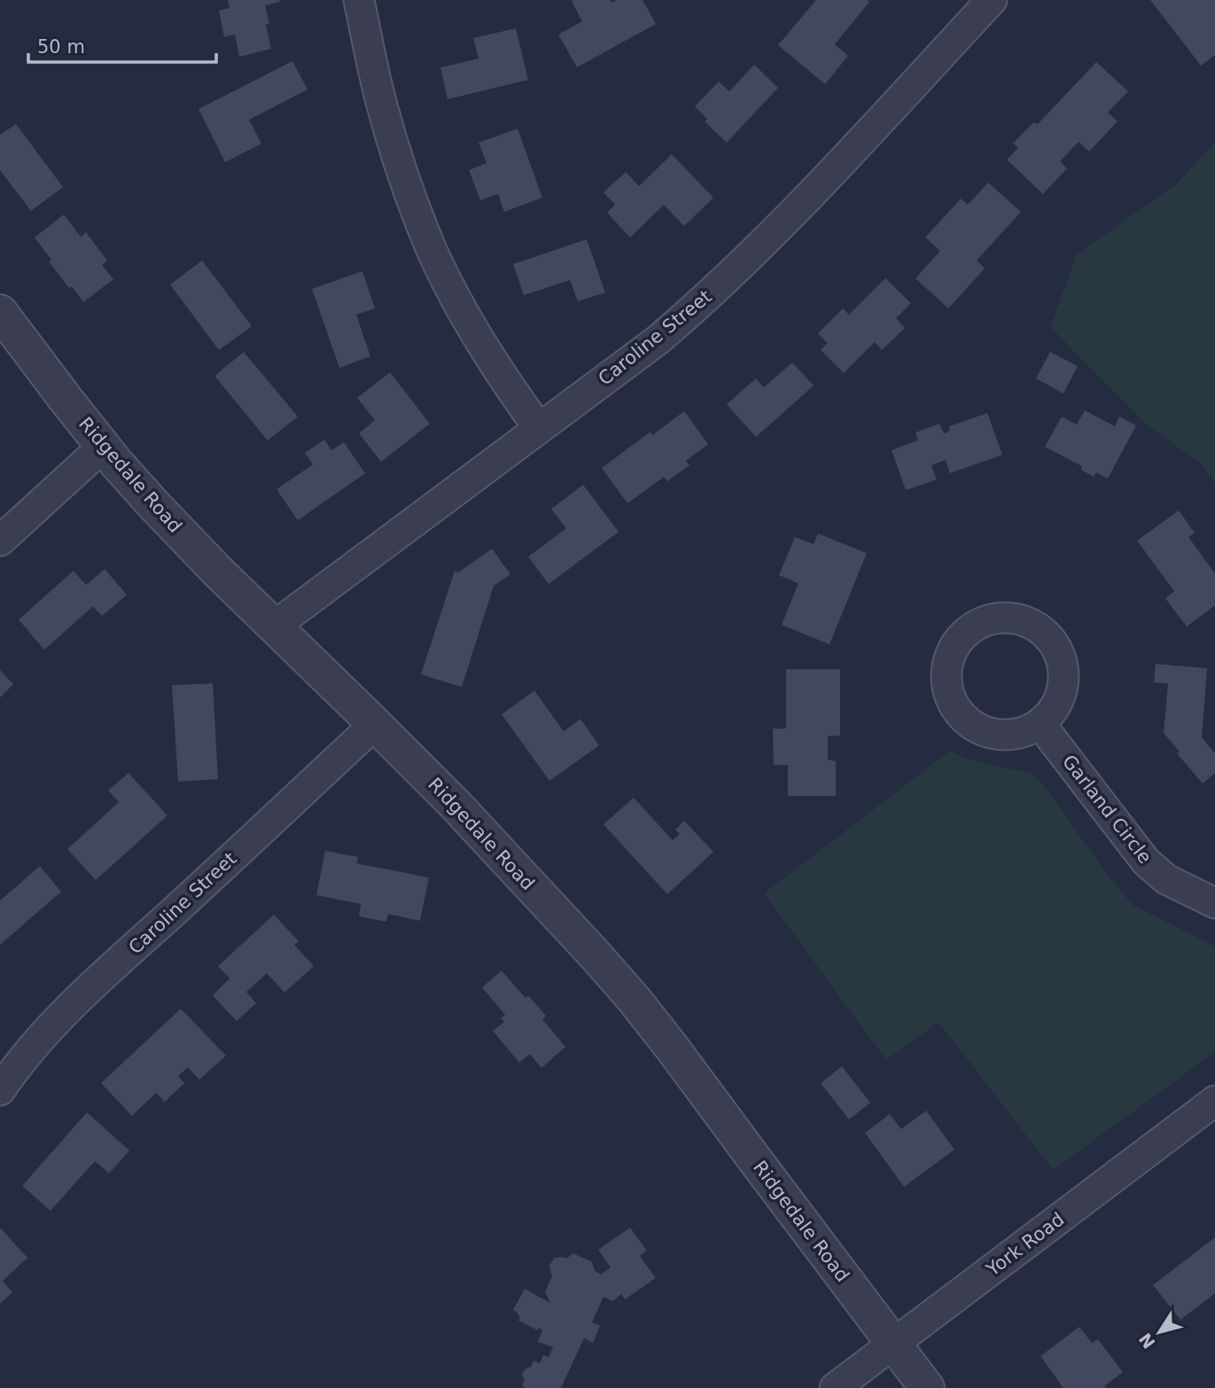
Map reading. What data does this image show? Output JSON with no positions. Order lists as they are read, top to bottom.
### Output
{
  "streets": {
    "street": [
      "Caroline Street",
      "Ridgedale Road",
      "Garland Circle",
      "York Road"
    ]
  },
  "crossings": [
    ["Caroline Street", "Ridgedale Road"],
    ["Ridgedale Road", "York Road"]
  ],
  "scale_bar": "50 m",
  "north": "bottom left"
}
